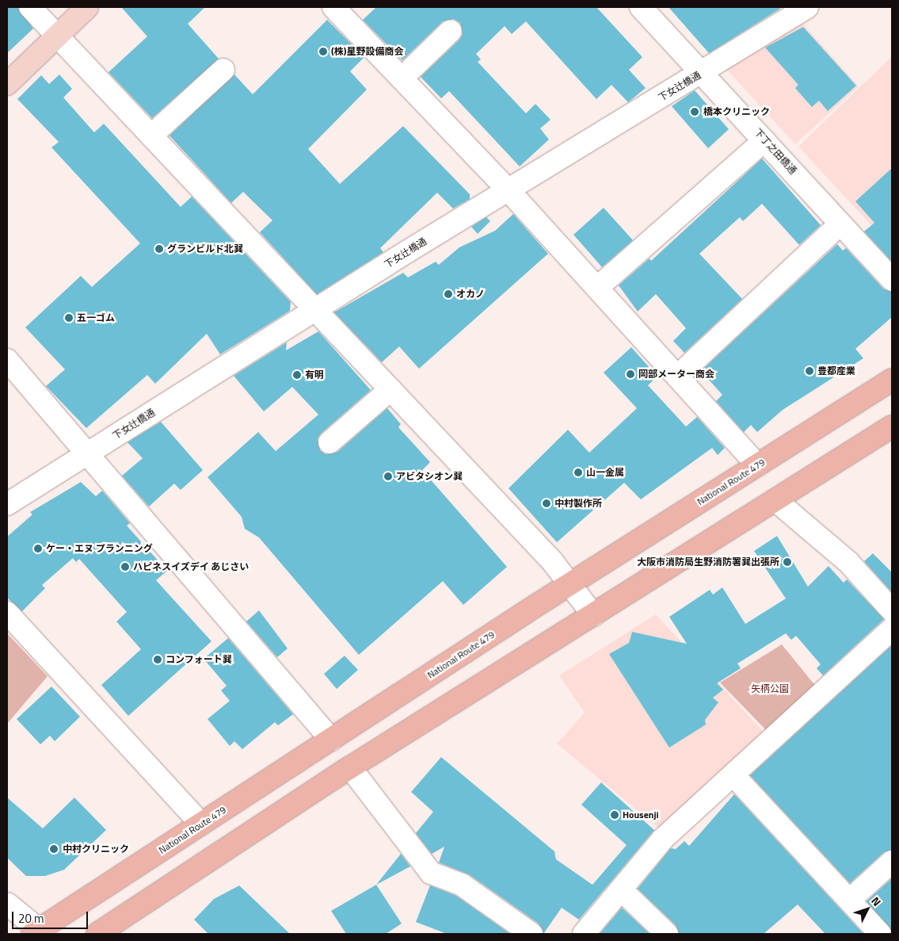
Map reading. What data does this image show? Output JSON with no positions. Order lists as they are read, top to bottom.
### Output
{
  "streets": {
    "highway": ["National Route 479"],
    "street": ["下女辻橋通", "下丁之田橋通"]
  },
  "crossings": [
    ["下女辻橋通", "下丁之田橋通"]
  ],
  "parks": ["矢柄公園"],
  "places": [
    "(株)星野設備商会",
    "橋本クリニック",
    "グランビルド北巽",
    "オカノ",
    "五一ゴム",
    "豊都産業",
    "岡部メーター商会",
    "有明",
    "山一金属",
    "アビタシオン巽",
    "中村製作所",
    "ケー・エヌ プランニング",
    "大阪市消防局生野消防署巽出張所",
    "ハピネスイズデイ あじさい",
    "コンフォート巽",
    "Housenji",
    "中村クリニック"
  ],
  "scale_bar": "20 m",
  "north": "top right"
}
